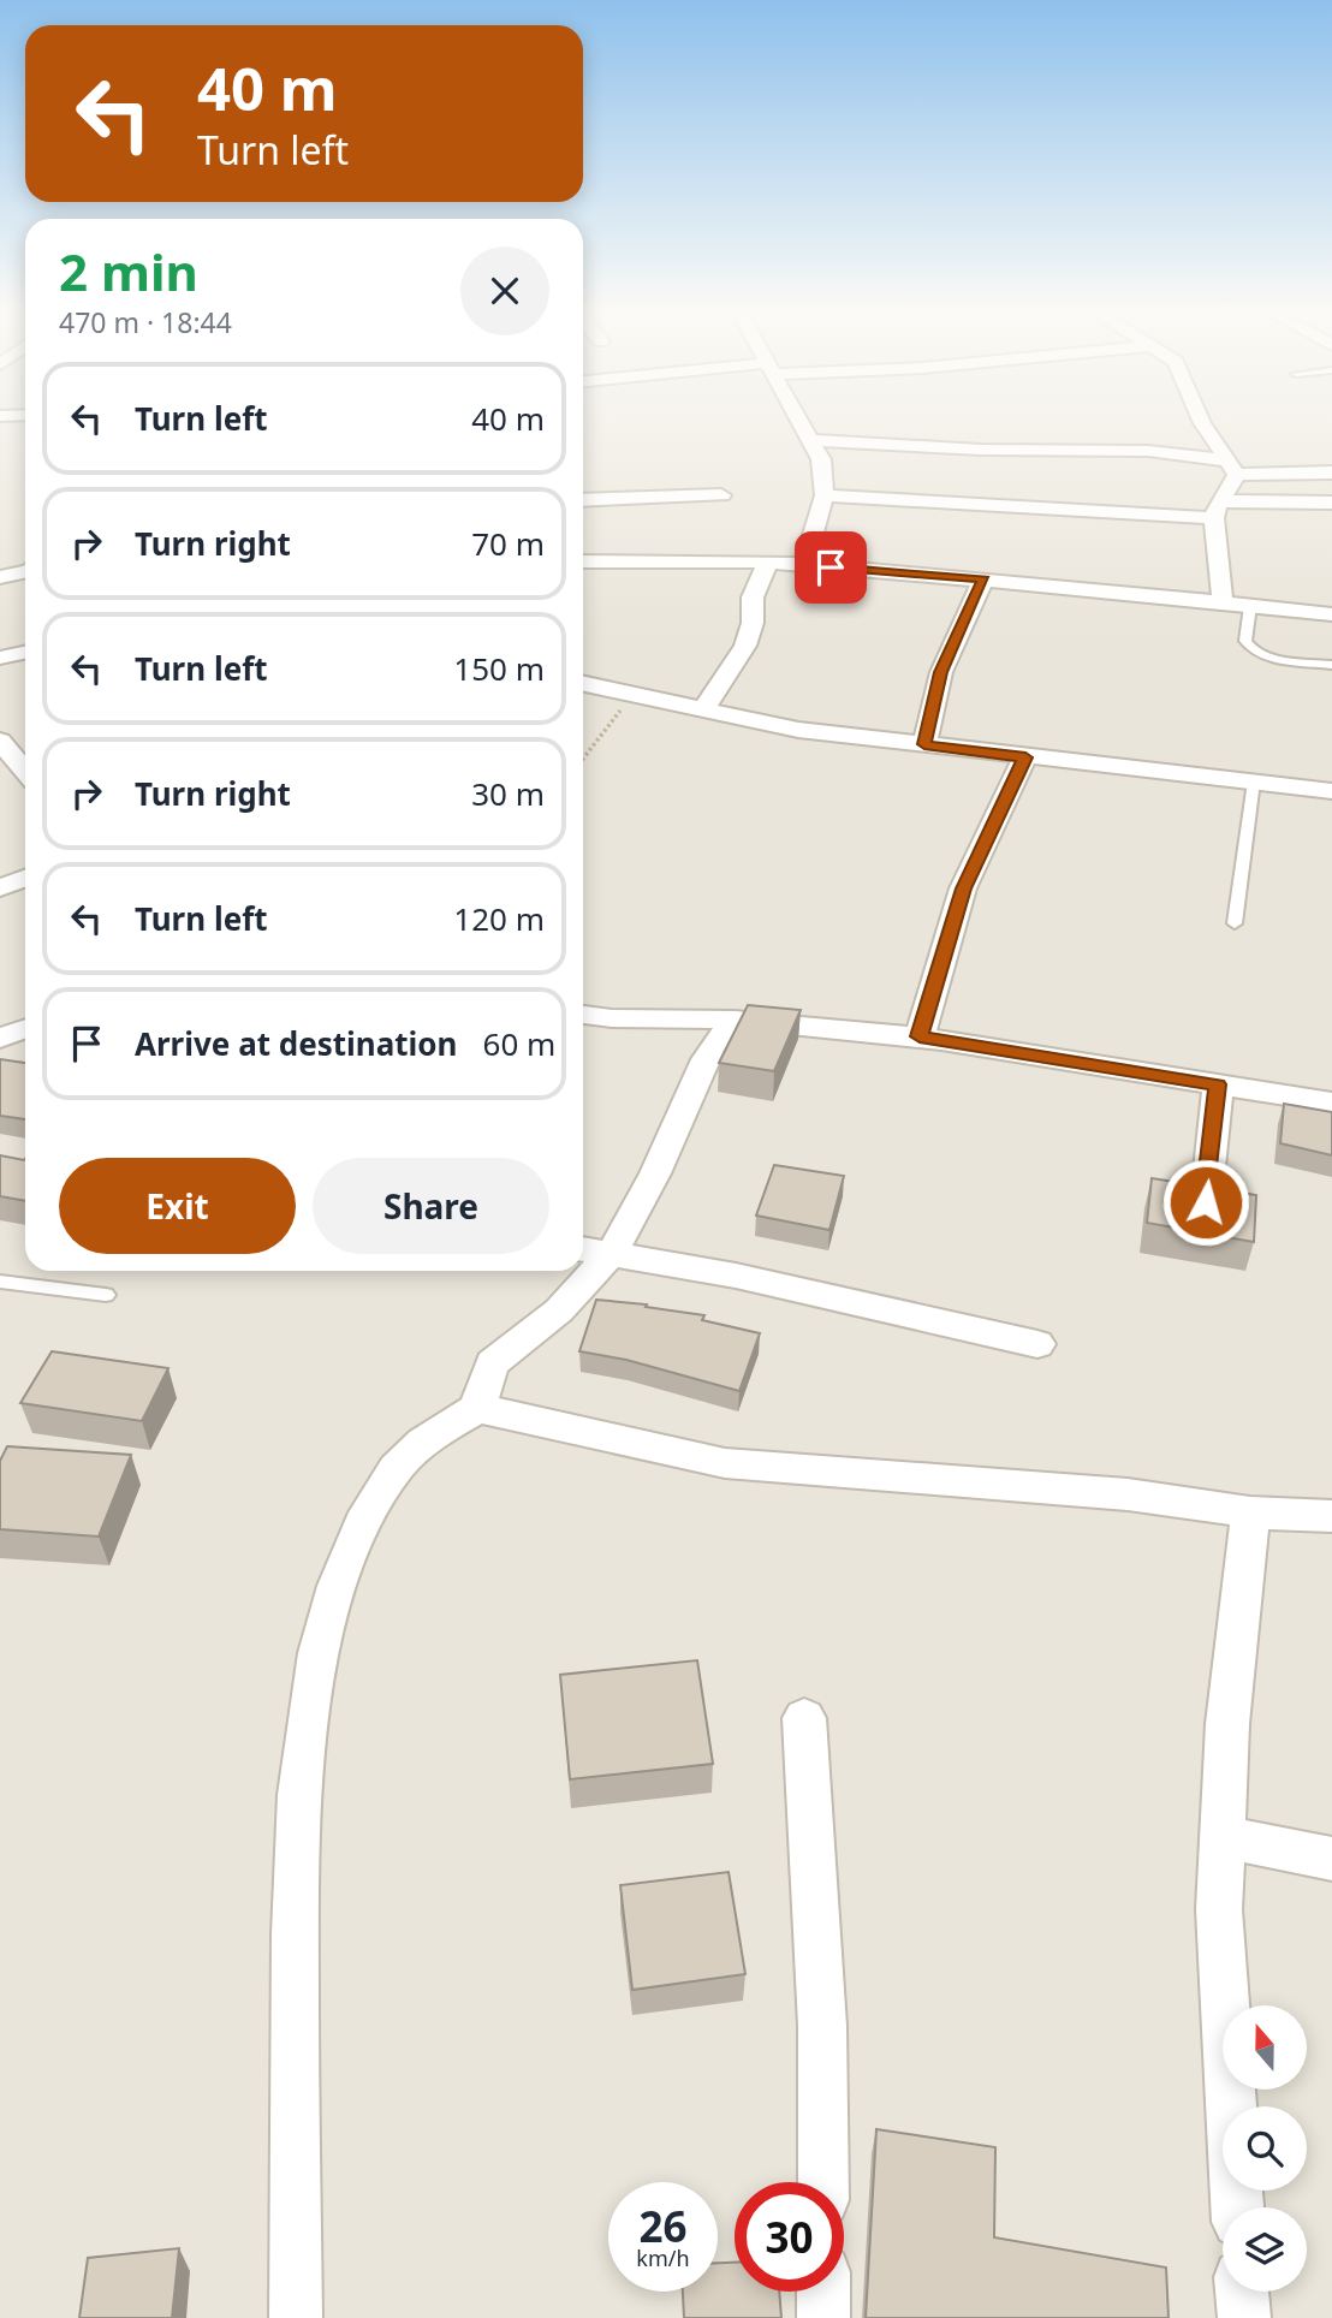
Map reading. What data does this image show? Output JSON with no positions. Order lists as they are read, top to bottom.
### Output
{
  "north": "top",
  "page": {
    "turn": ["40 m", "Turn left"],
    "heading": ["2 min", "470 m · 18:44"],
    "list": [
      {
        "name": "Turn left",
        "value": "40 m"
      },
      {
        "name": "Turn right",
        "value": "70 m"
      },
      {
        "name": "Turn left",
        "value": "150 m"
      },
      {
        "name": "Turn right",
        "value": "30 m"
      },
      {
        "name": "Turn left",
        "value": "120 m"
      },
      {
        "name": "Arrive at destination",
        "value": "60 m"
      }
    ],
    "buttons": ["Exit", "Share"],
    "speed": "26 km/h",
    "limit": "30"
  }
}
